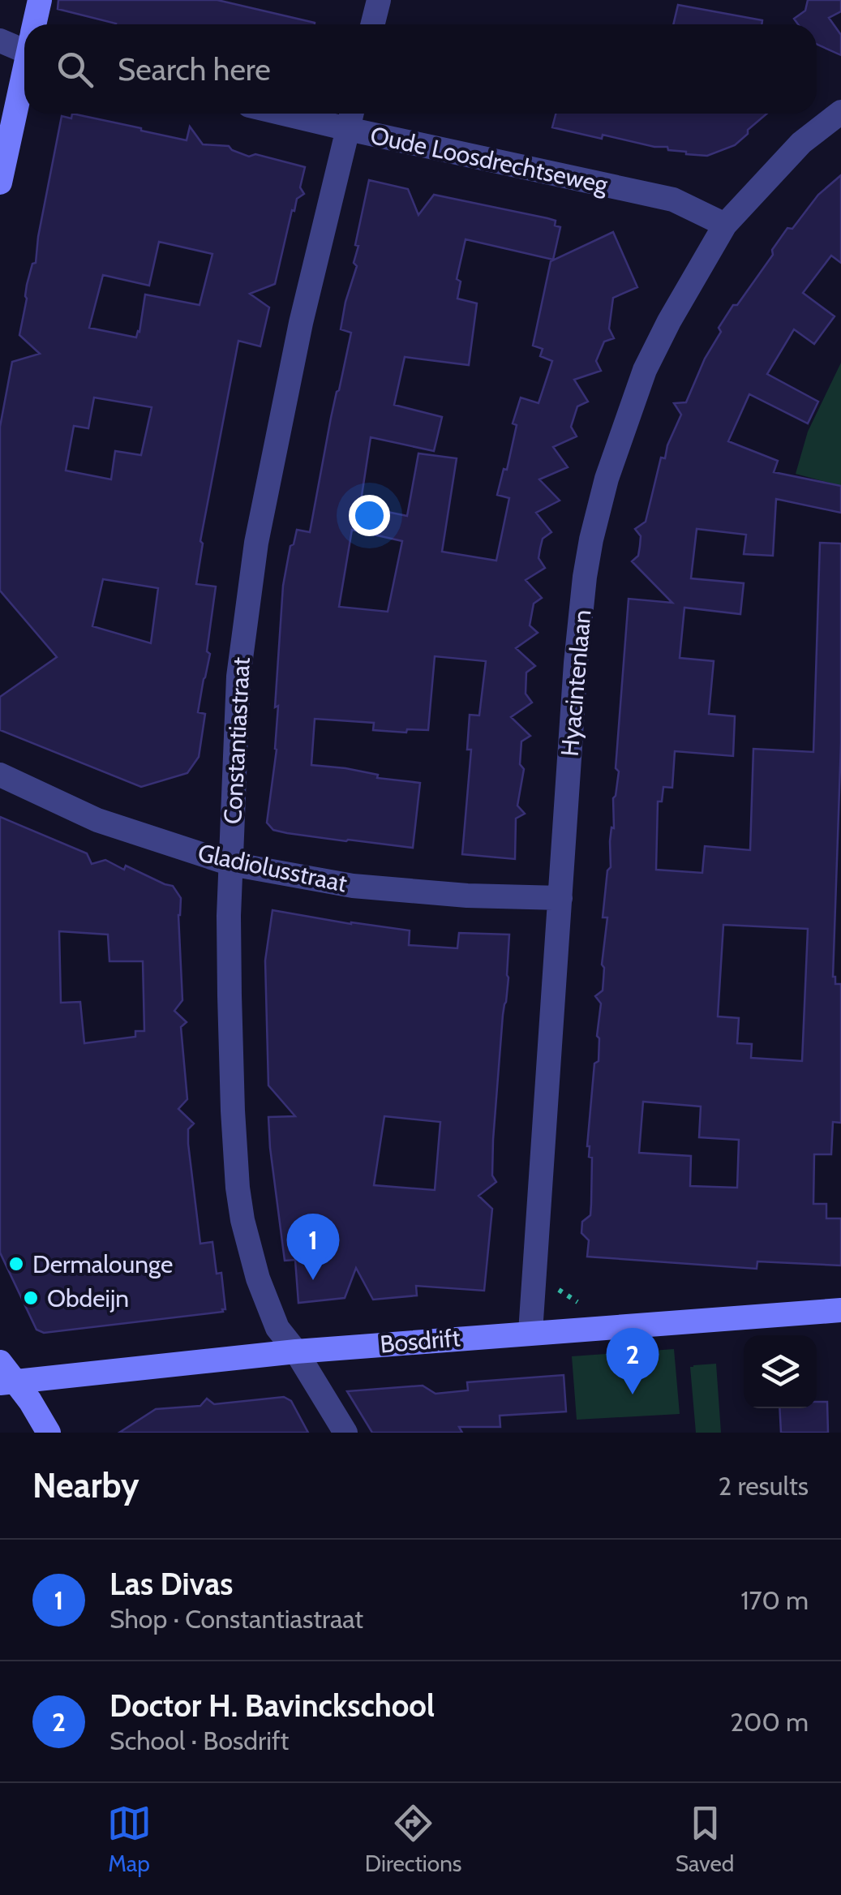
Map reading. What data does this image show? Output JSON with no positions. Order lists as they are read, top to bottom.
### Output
{
  "streets": {
    "street": [
      "Oude Loosdrechtseweg",
      "Hyacintenlaan",
      "Constantiastraat",
      "Gladiolusstraat",
      "Bosdrift"
    ]
  },
  "crossings": [
    ["Oude Loosdrechtseweg", "Hyacintenlaan"],
    ["Oude Loosdrechtseweg", "Constantiastraat"],
    ["Hyacintenlaan", "Gladiolusstraat"],
    ["Hyacintenlaan", "Bosdrift"],
    ["Constantiastraat", "Gladiolusstraat"],
    ["Constantiastraat", "Bosdrift"]
  ],
  "places": ["Dermalounge", "Obdeijn"],
  "page": {
    "search": "Search here",
    "pins": ["1", "2"],
    "heading": ["Nearby", "2 results"],
    "list": [
      {
        "mark": "1",
        "name": "Las Divas",
        "note": "Shop · Constantiastraat",
        "value": "170 m"
      },
      {
        "mark": "2",
        "name": "Doctor H. Bavinckschool",
        "note": "School · Bosdrift",
        "value": "200 m"
      }
    ],
    "nav": ["Map", "Directions", "Saved"]
  }
}
